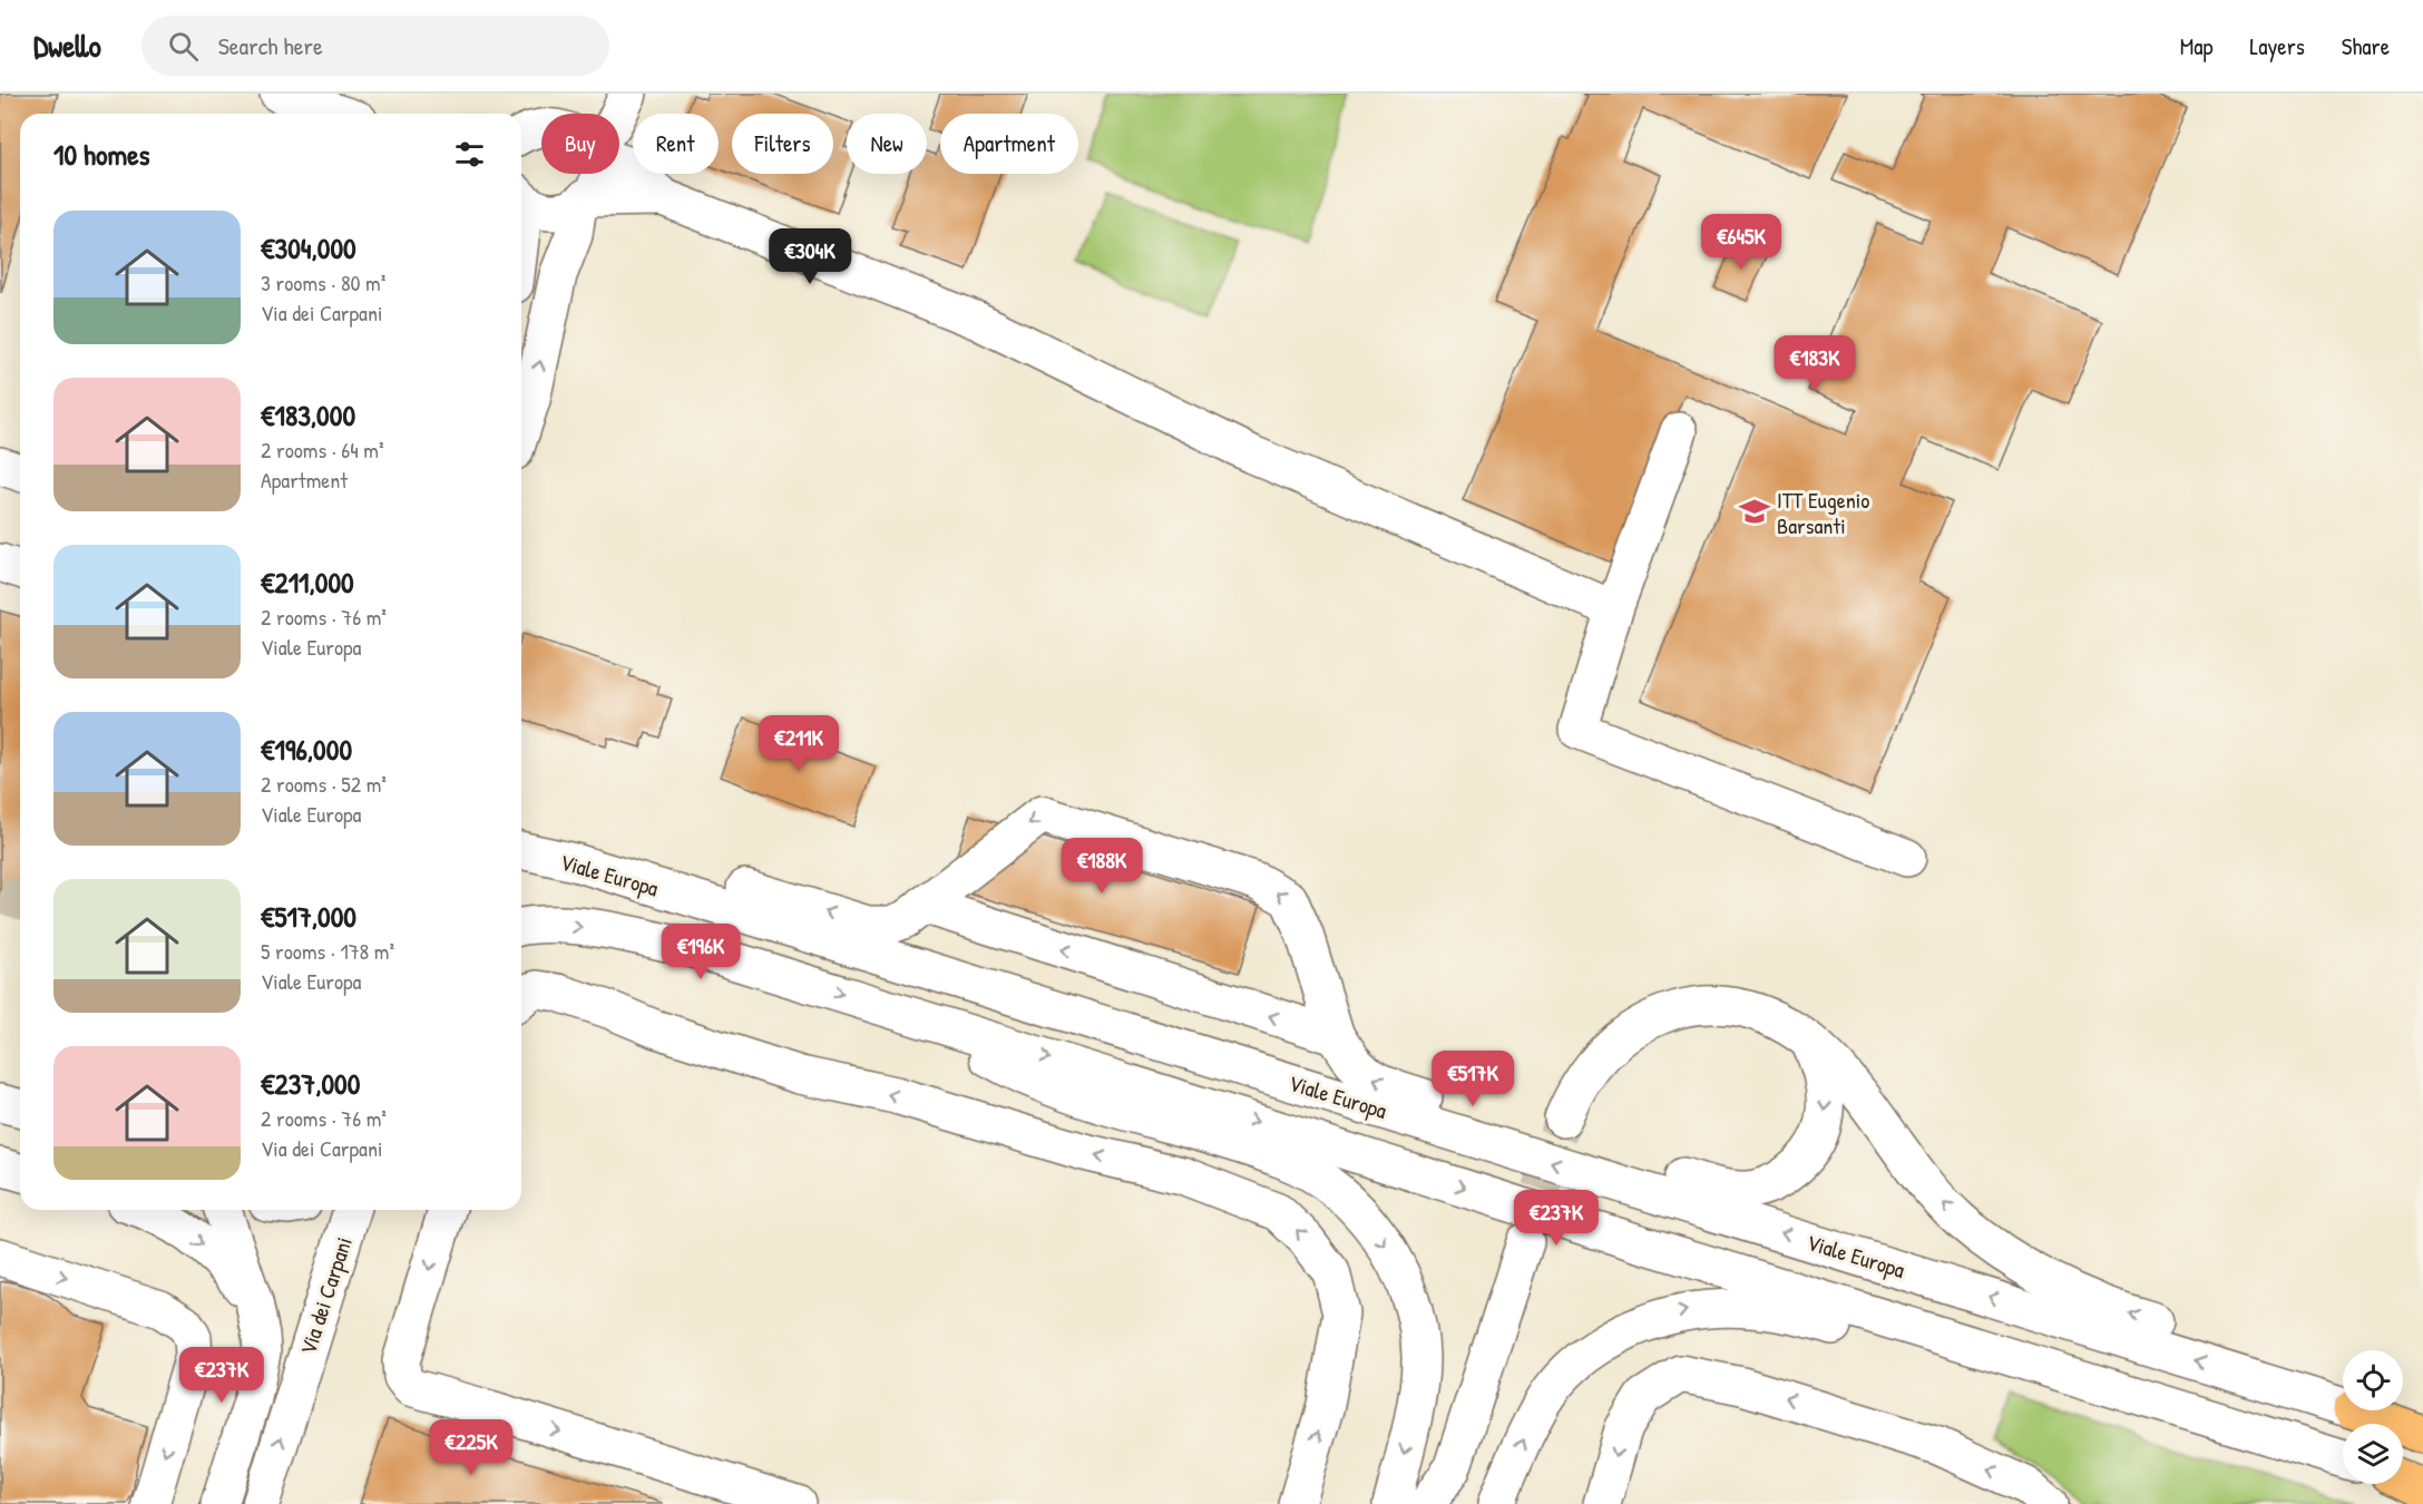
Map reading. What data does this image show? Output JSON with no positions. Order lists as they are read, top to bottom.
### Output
{
  "streets": {
    "street": ["Viale Europa", "Via dei Carpani"]
  },
  "places": {
    "school or university": ["ITT Eugenio Barsanti"]
  },
  "page": {
    "header": "Dwello",
    "search": "Search here",
    "nav": ["Map", "Layers", "Share"],
    "chip": [
      "Buy",
      "Rent",
      "Filters",
      "New",
      "Apartment"
    ],
    "heading": "10 homes",
    "list": [
      {
        "name": "€304,000",
        "note": "3 rooms · 80 m² · Via dei Carpani"
      },
      {
        "name": "€183,000",
        "note": "2 rooms · 64 m² · Apartment"
      },
      {
        "name": "€211,000",
        "note": "2 rooms · 76 m² · Viale Europa"
      },
      {
        "name": "€196,000",
        "note": "2 rooms · 52 m² · Viale Europa"
      },
      {
        "name": "€517,000",
        "note": "5 rooms · 178 m² · Viale Europa"
      },
      {
        "name": "€237,000",
        "note": "2 rooms · 76 m² · Via dei Carpani"
      }
    ],
    "price": [
      "€645K",
      "€304K",
      "€183K",
      "€211K",
      "€188K",
      "€196K",
      "€517K",
      "€237K",
      "€237K",
      "€225K"
    ]
  }
}
